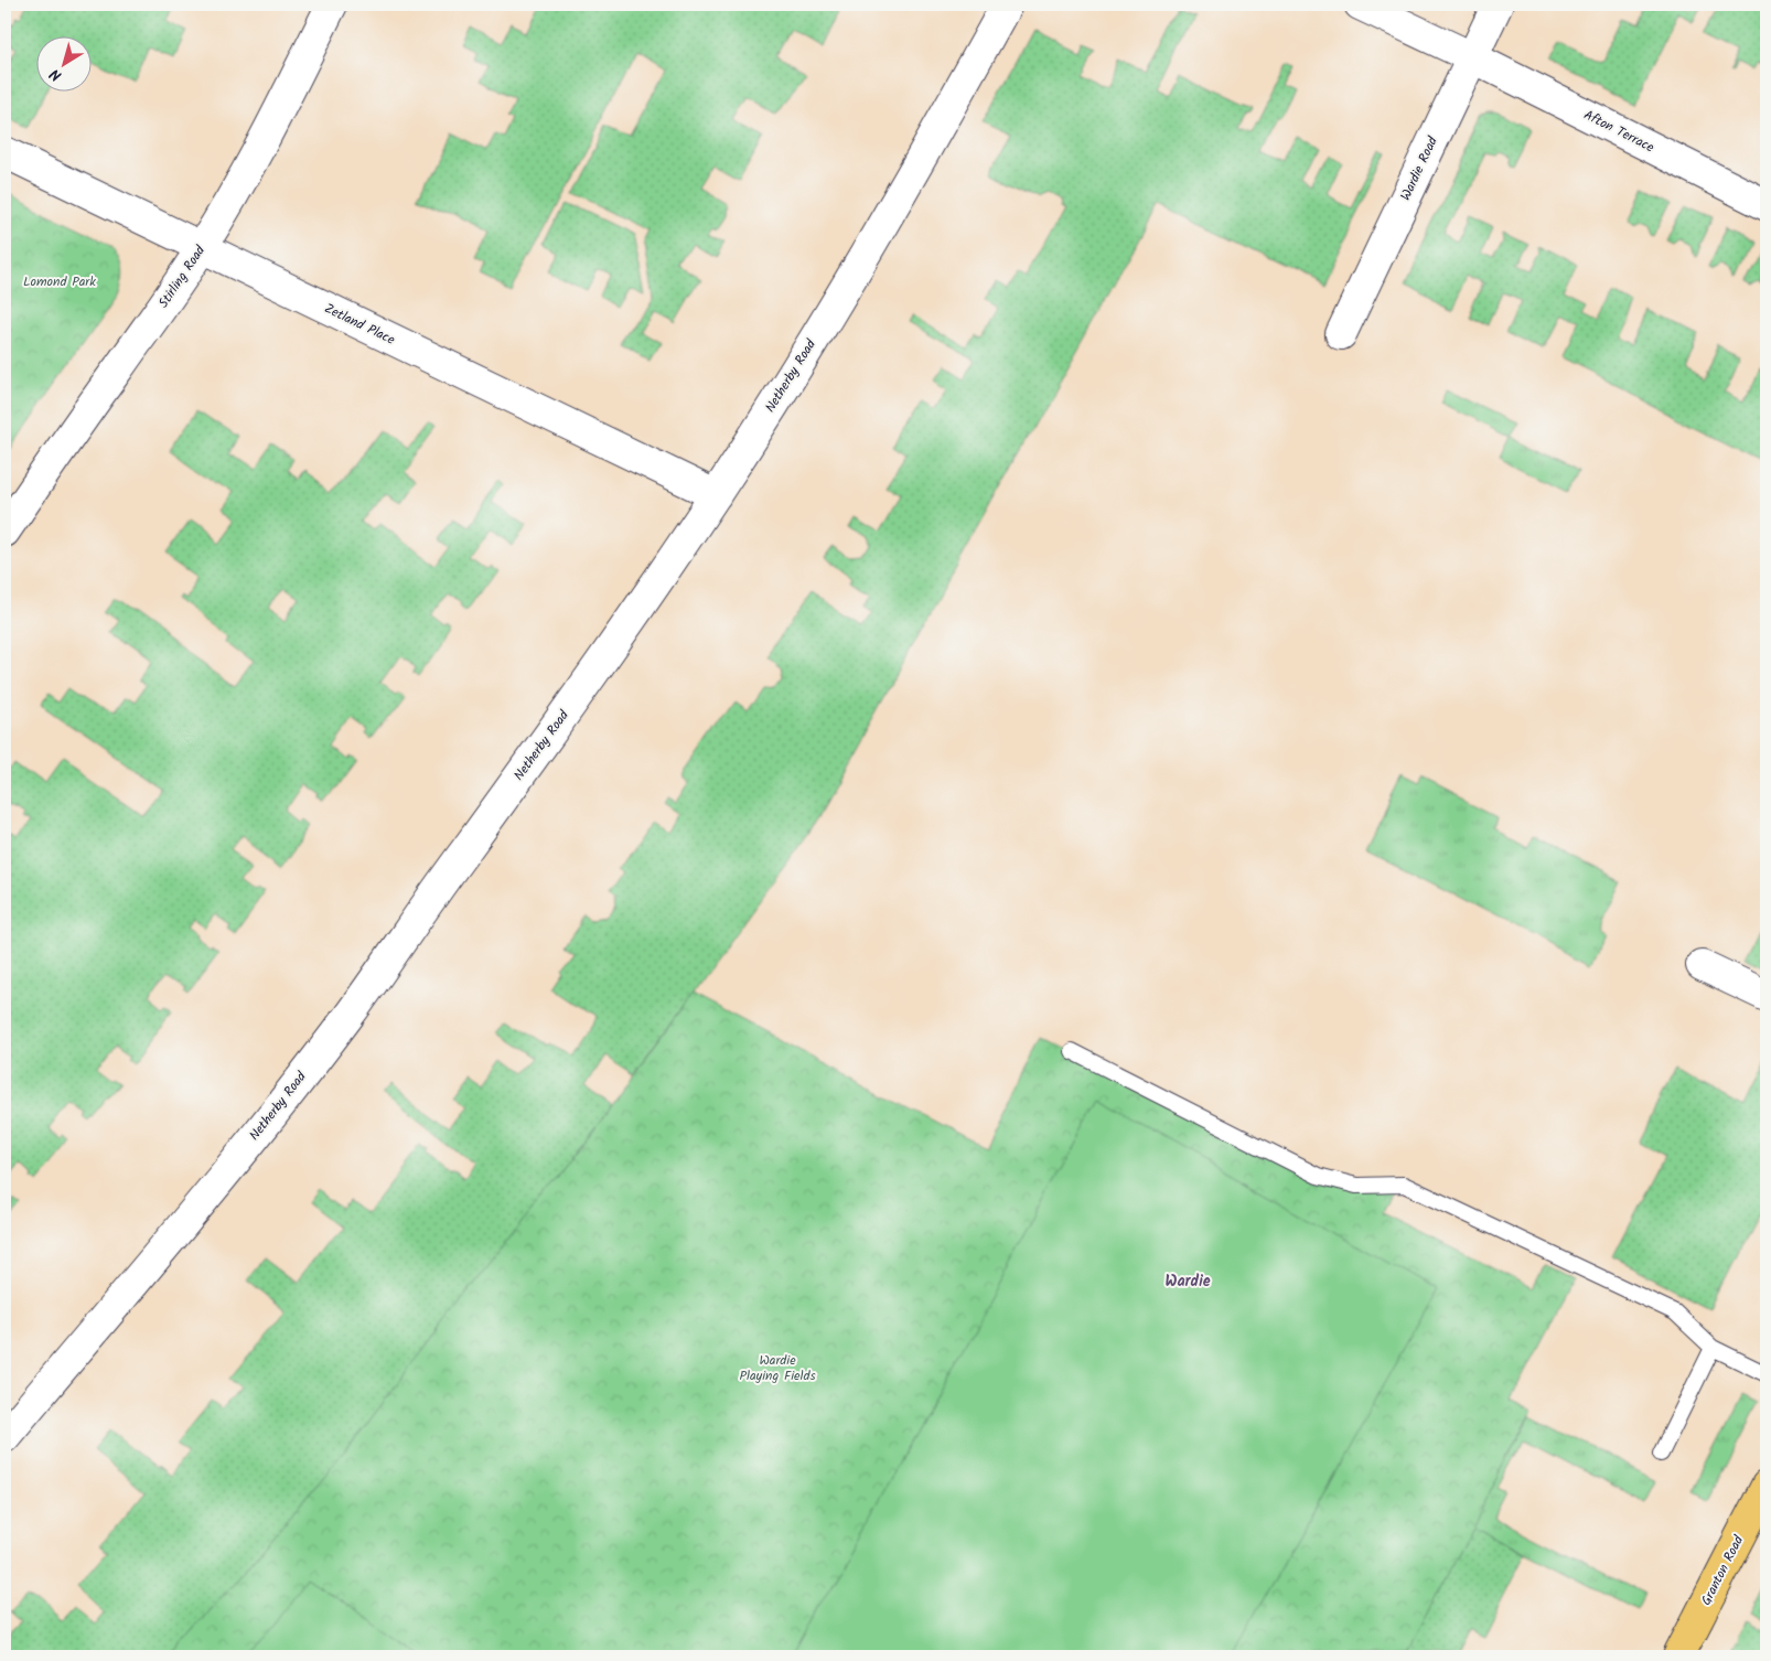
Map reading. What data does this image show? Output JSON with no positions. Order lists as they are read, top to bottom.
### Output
{
  "streets": {
    "main road": ["Granton Road"],
    "street": [
      "Afton Terrace",
      "Wardie Road",
      "Stirling Road",
      "Zetland Place",
      "Netherby Road"
    ]
  },
  "crossings": [
    ["Afton Terrace", "Wardie Road"],
    ["Stirling Road", "Zetland Place"],
    ["Zetland Place", "Netherby Road"]
  ],
  "districts": ["Wardie"],
  "parks": ["Lomond Park", "Wardie Playing Fields"],
  "north": "bottom left"
}
